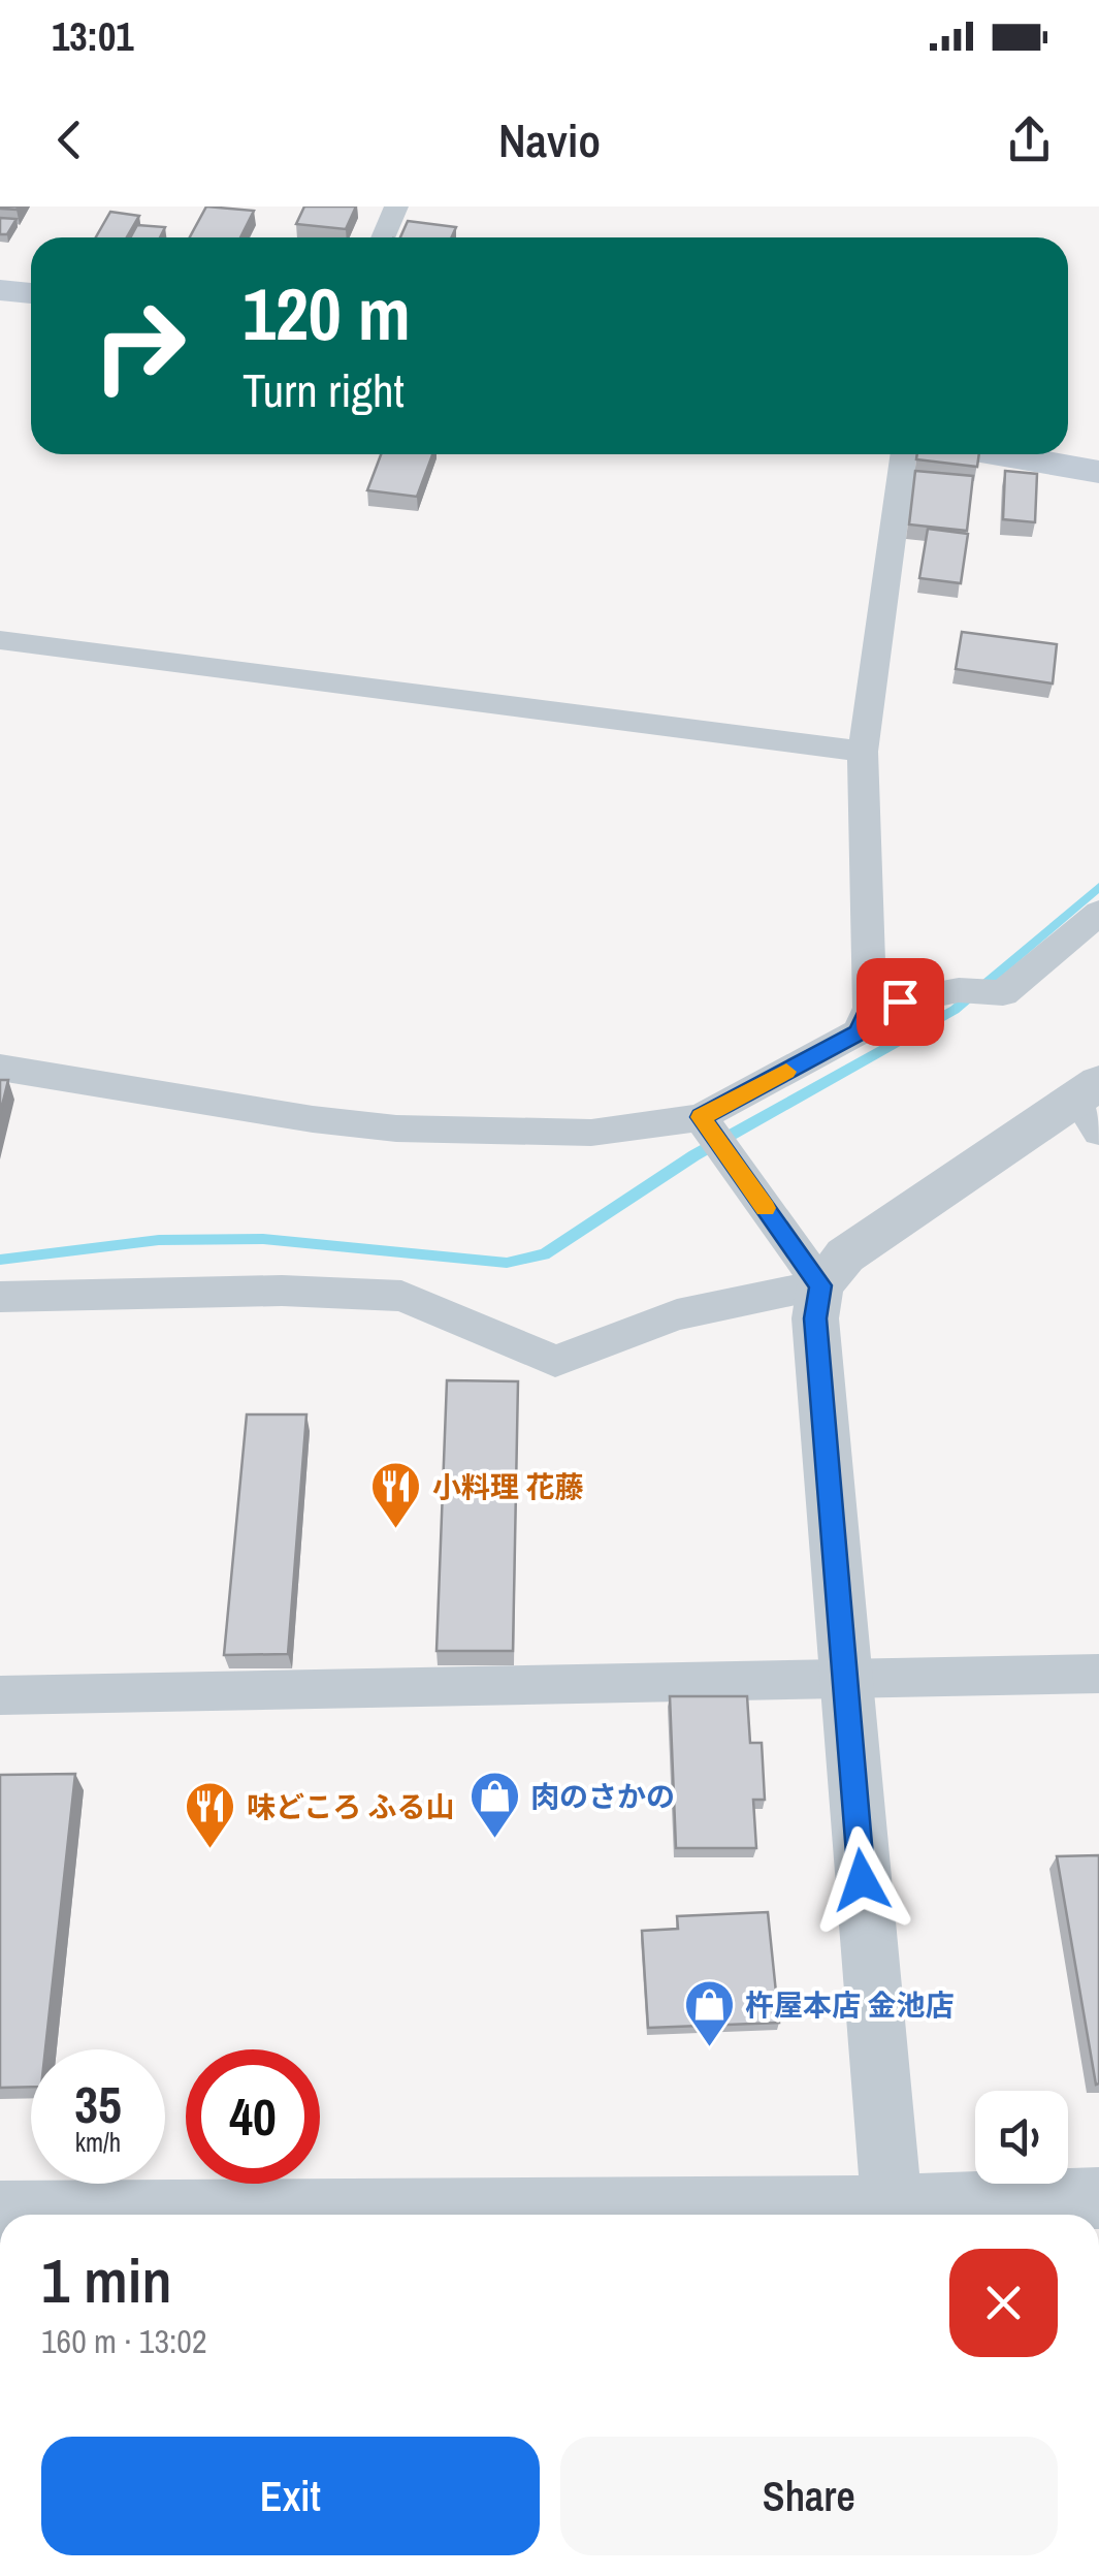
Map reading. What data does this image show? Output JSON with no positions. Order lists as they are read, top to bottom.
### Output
{
  "places": {
    "restaurant": ["小料理 花藤", "味どころ ふる山"],
    "shop": ["肉のさかの", "杵屋本店 金池店"]
  },
  "page": {
    "status": "13:01",
    "header": "Navio",
    "turn": ["120 m", "Turn right"],
    "speed": "35 km/h",
    "limit": "40",
    "heading": ["1 min", "160 m · 13:02"],
    "buttons": ["Exit", "Share"]
  }
}
